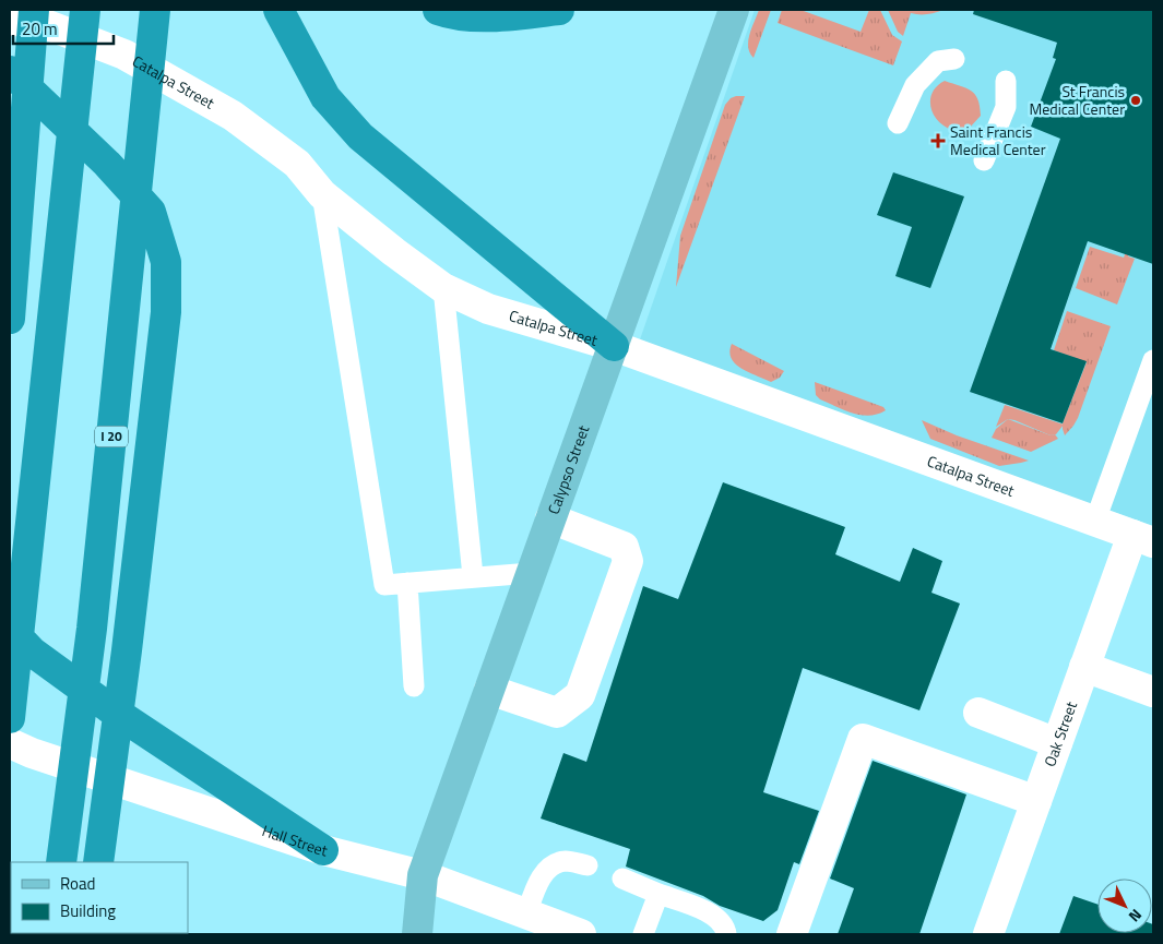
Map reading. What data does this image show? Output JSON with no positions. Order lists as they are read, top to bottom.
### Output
{
  "streets": {
    "highway": ["I 20"],
    "main road": ["Calypso Street"],
    "street": ["Catalpa Street", "Oak Street", "Hall Street"]
  },
  "crossings": [
    ["Catalpa Street", "Calypso Street"],
    ["Catalpa Street", "Oak Street"],
    ["Calypso Street", "Hall Street"]
  ],
  "places": {
    "other": ["St Francis Medical Center"],
    "health": ["Saint Francis Medical Center"]
  },
  "legend": ["Road", "Building"],
  "scale_bar": "20 m",
  "north": "bottom right"
}
